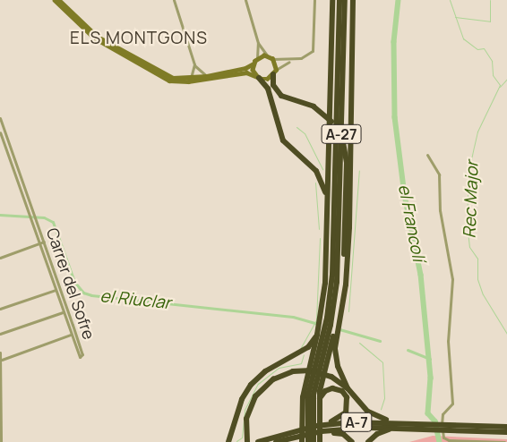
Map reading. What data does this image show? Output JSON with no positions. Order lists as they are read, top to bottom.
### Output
{
  "streets": {
    "highway": ["A-27", "A-7"],
    "street": ["Carrer del Sofre"]
  },
  "crossings": [
    ["A-27", "A-7"]
  ],
  "districts": ["ELS MONTGONS"],
  "water": ["Rec Major", "el Francolí", "el Riuclar"]
}
